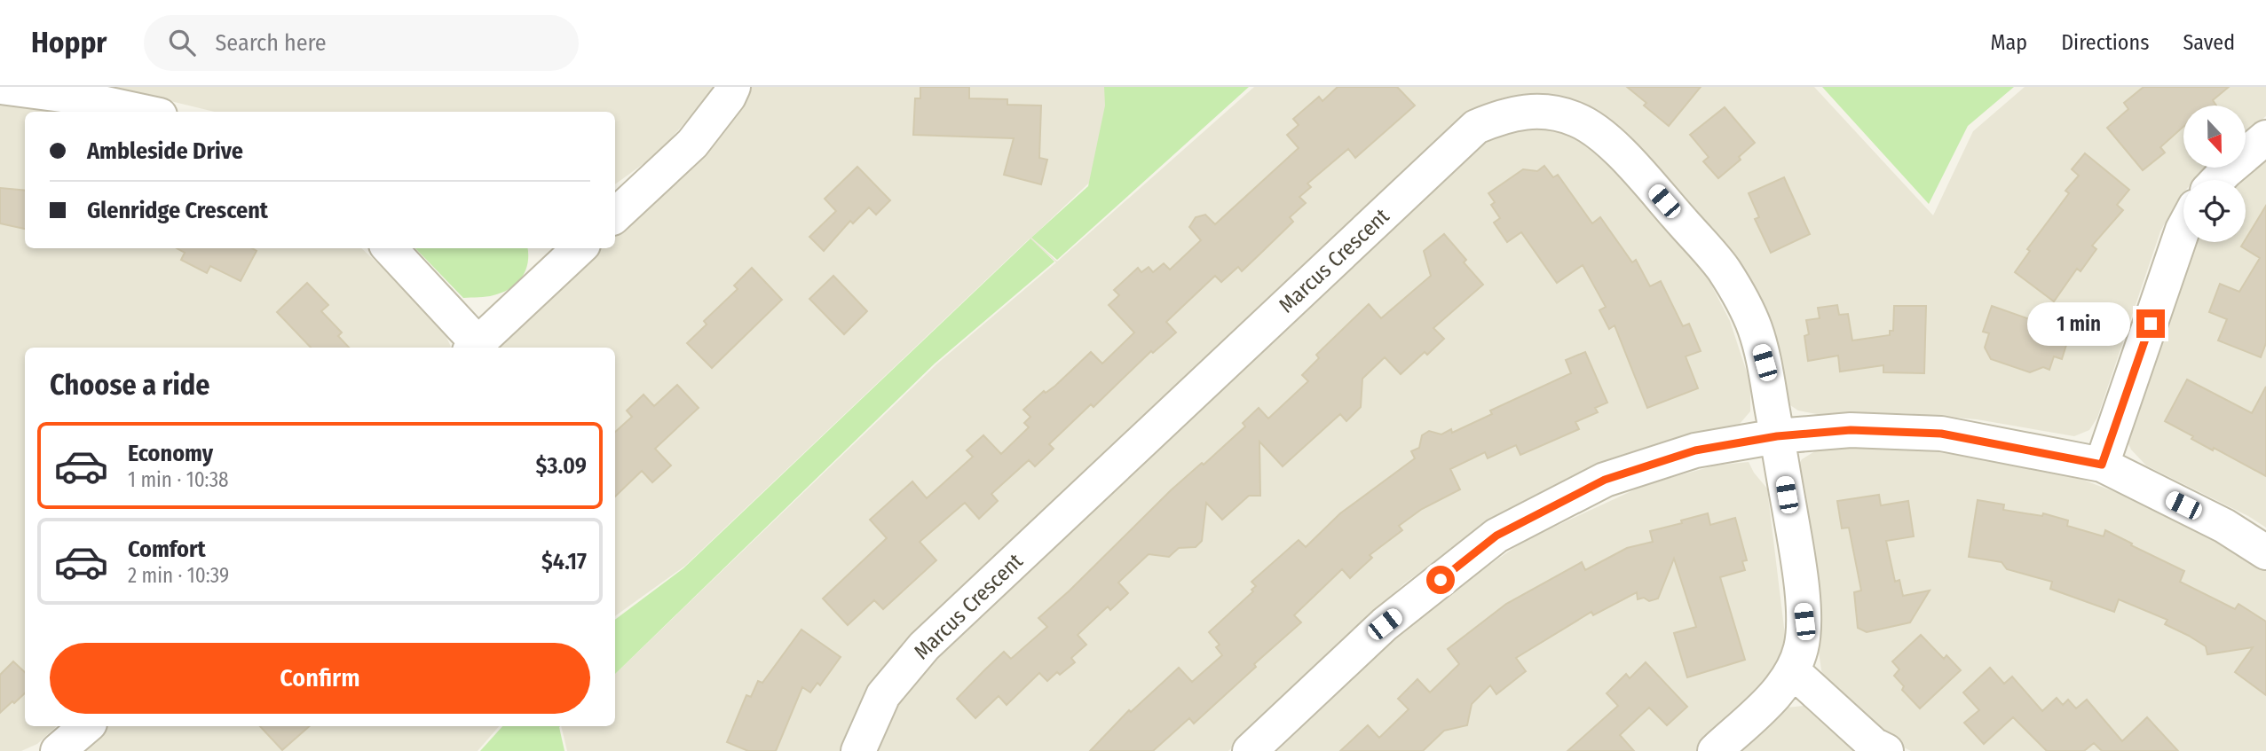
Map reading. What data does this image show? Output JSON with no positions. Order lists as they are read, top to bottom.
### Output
{
  "streets": {
    "street": ["Marcus Crescent"]
  },
  "north": "bottom",
  "page": {
    "header": "Hoppr",
    "search": "Search here",
    "nav": ["Map", "Directions", "Saved"],
    "banner": ["Ambleside Drive", "Glenridge Crescent"],
    "bubble": "1 min",
    "heading": "Choose a ride",
    "list": [
      {
        "name": "Economy",
        "note": "1 min · 10:38",
        "value": "$3.09"
      },
      {
        "name": "Comfort",
        "note": "2 min · 10:39",
        "value": "$4.17"
      }
    ],
    "buttons": "Confirm"
  }
}
